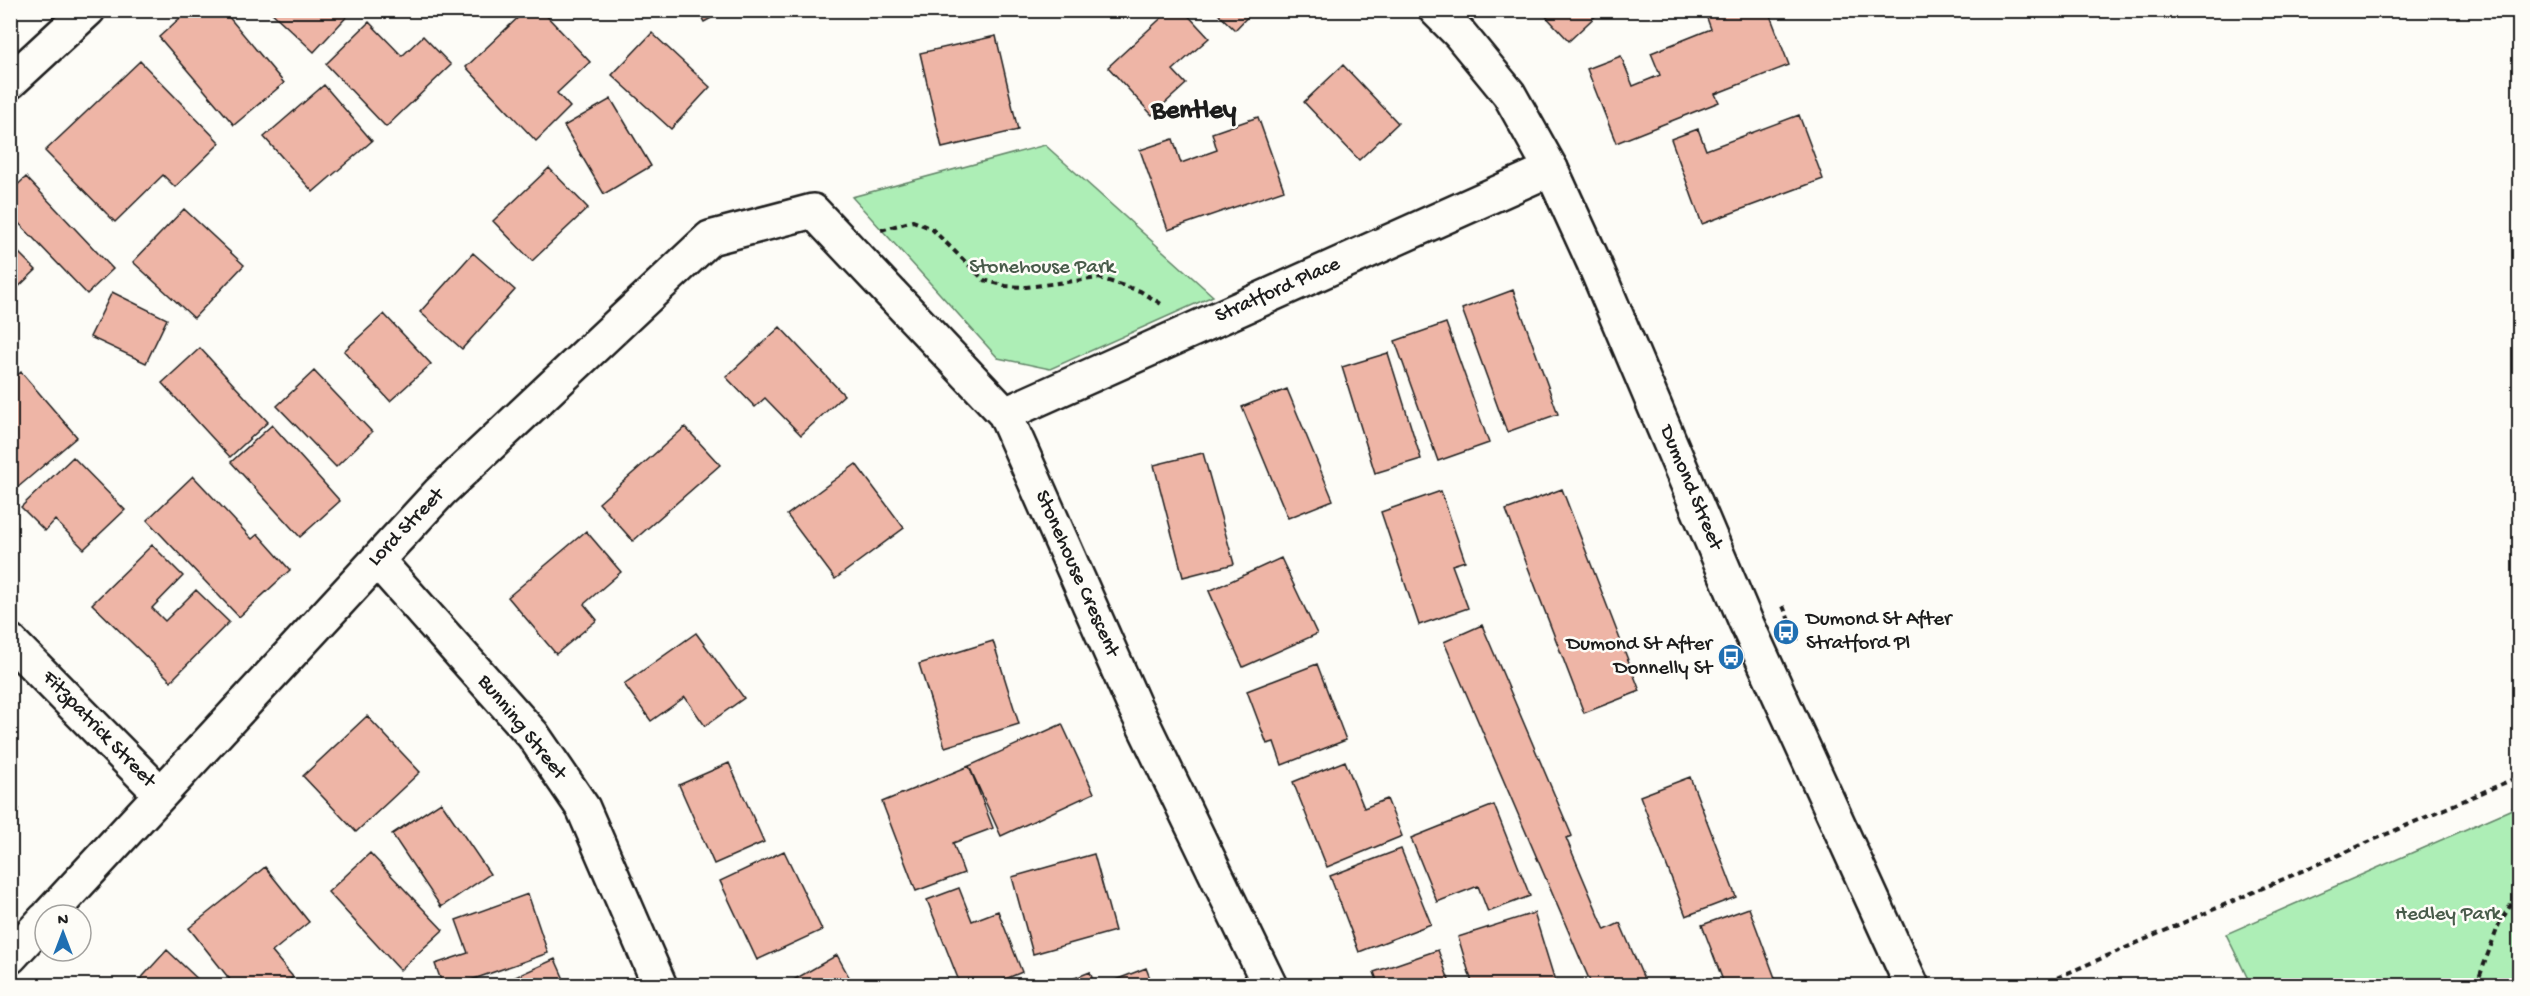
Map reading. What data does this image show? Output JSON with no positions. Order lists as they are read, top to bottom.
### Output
{
  "streets": {
    "street": [
      "Stratford Place",
      "Dumond Street",
      "Lord Street",
      "Stonehouse Crescent",
      "Bunning Street",
      "Fitzpatrick Street"
    ]
  },
  "crossings": [
    ["Stratford Place", "Dumond Street"],
    ["Stratford Place", "Stonehouse Crescent"],
    ["Lord Street", "Stonehouse Crescent"],
    ["Lord Street", "Bunning Street"],
    ["Lord Street", "Fitzpatrick Street"]
  ],
  "districts": ["Bentley"],
  "parks": ["Stonehouse Park", "Hedley Park"],
  "places": {
    "bus stop": ["Dumond St After Stratford Pl", "Dumond St After Donnelly St"]
  },
  "north": "top"
}
